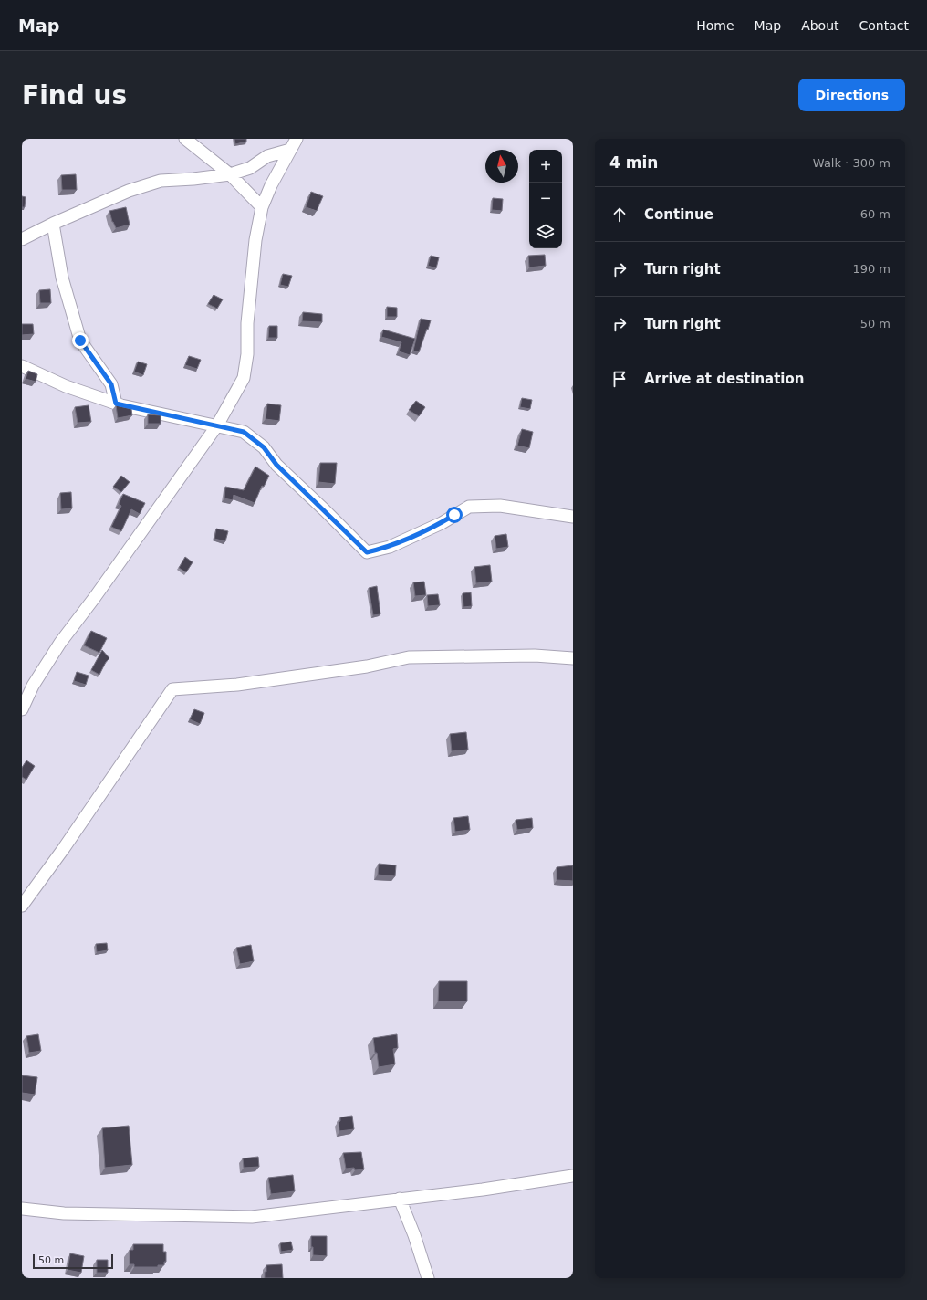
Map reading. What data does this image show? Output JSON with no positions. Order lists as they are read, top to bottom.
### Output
{
  "scale_bar": "50 m",
  "north": "top",
  "page": {
    "header": "Map",
    "nav": [
      "Home",
      "Map",
      "About",
      "Contact"
    ],
    "buttons": "Directions",
    "title": "Find us",
    "heading": ["4 min", "Walk · 300 m"],
    "map_buttons": ["+", "−"],
    "list": [
      ["Continue", "60 m"],
      ["Turn right", "190 m"],
      ["Turn right", "50 m"],
      "Arrive at destination"
    ],
    "scale": "50 m"
  }
}
